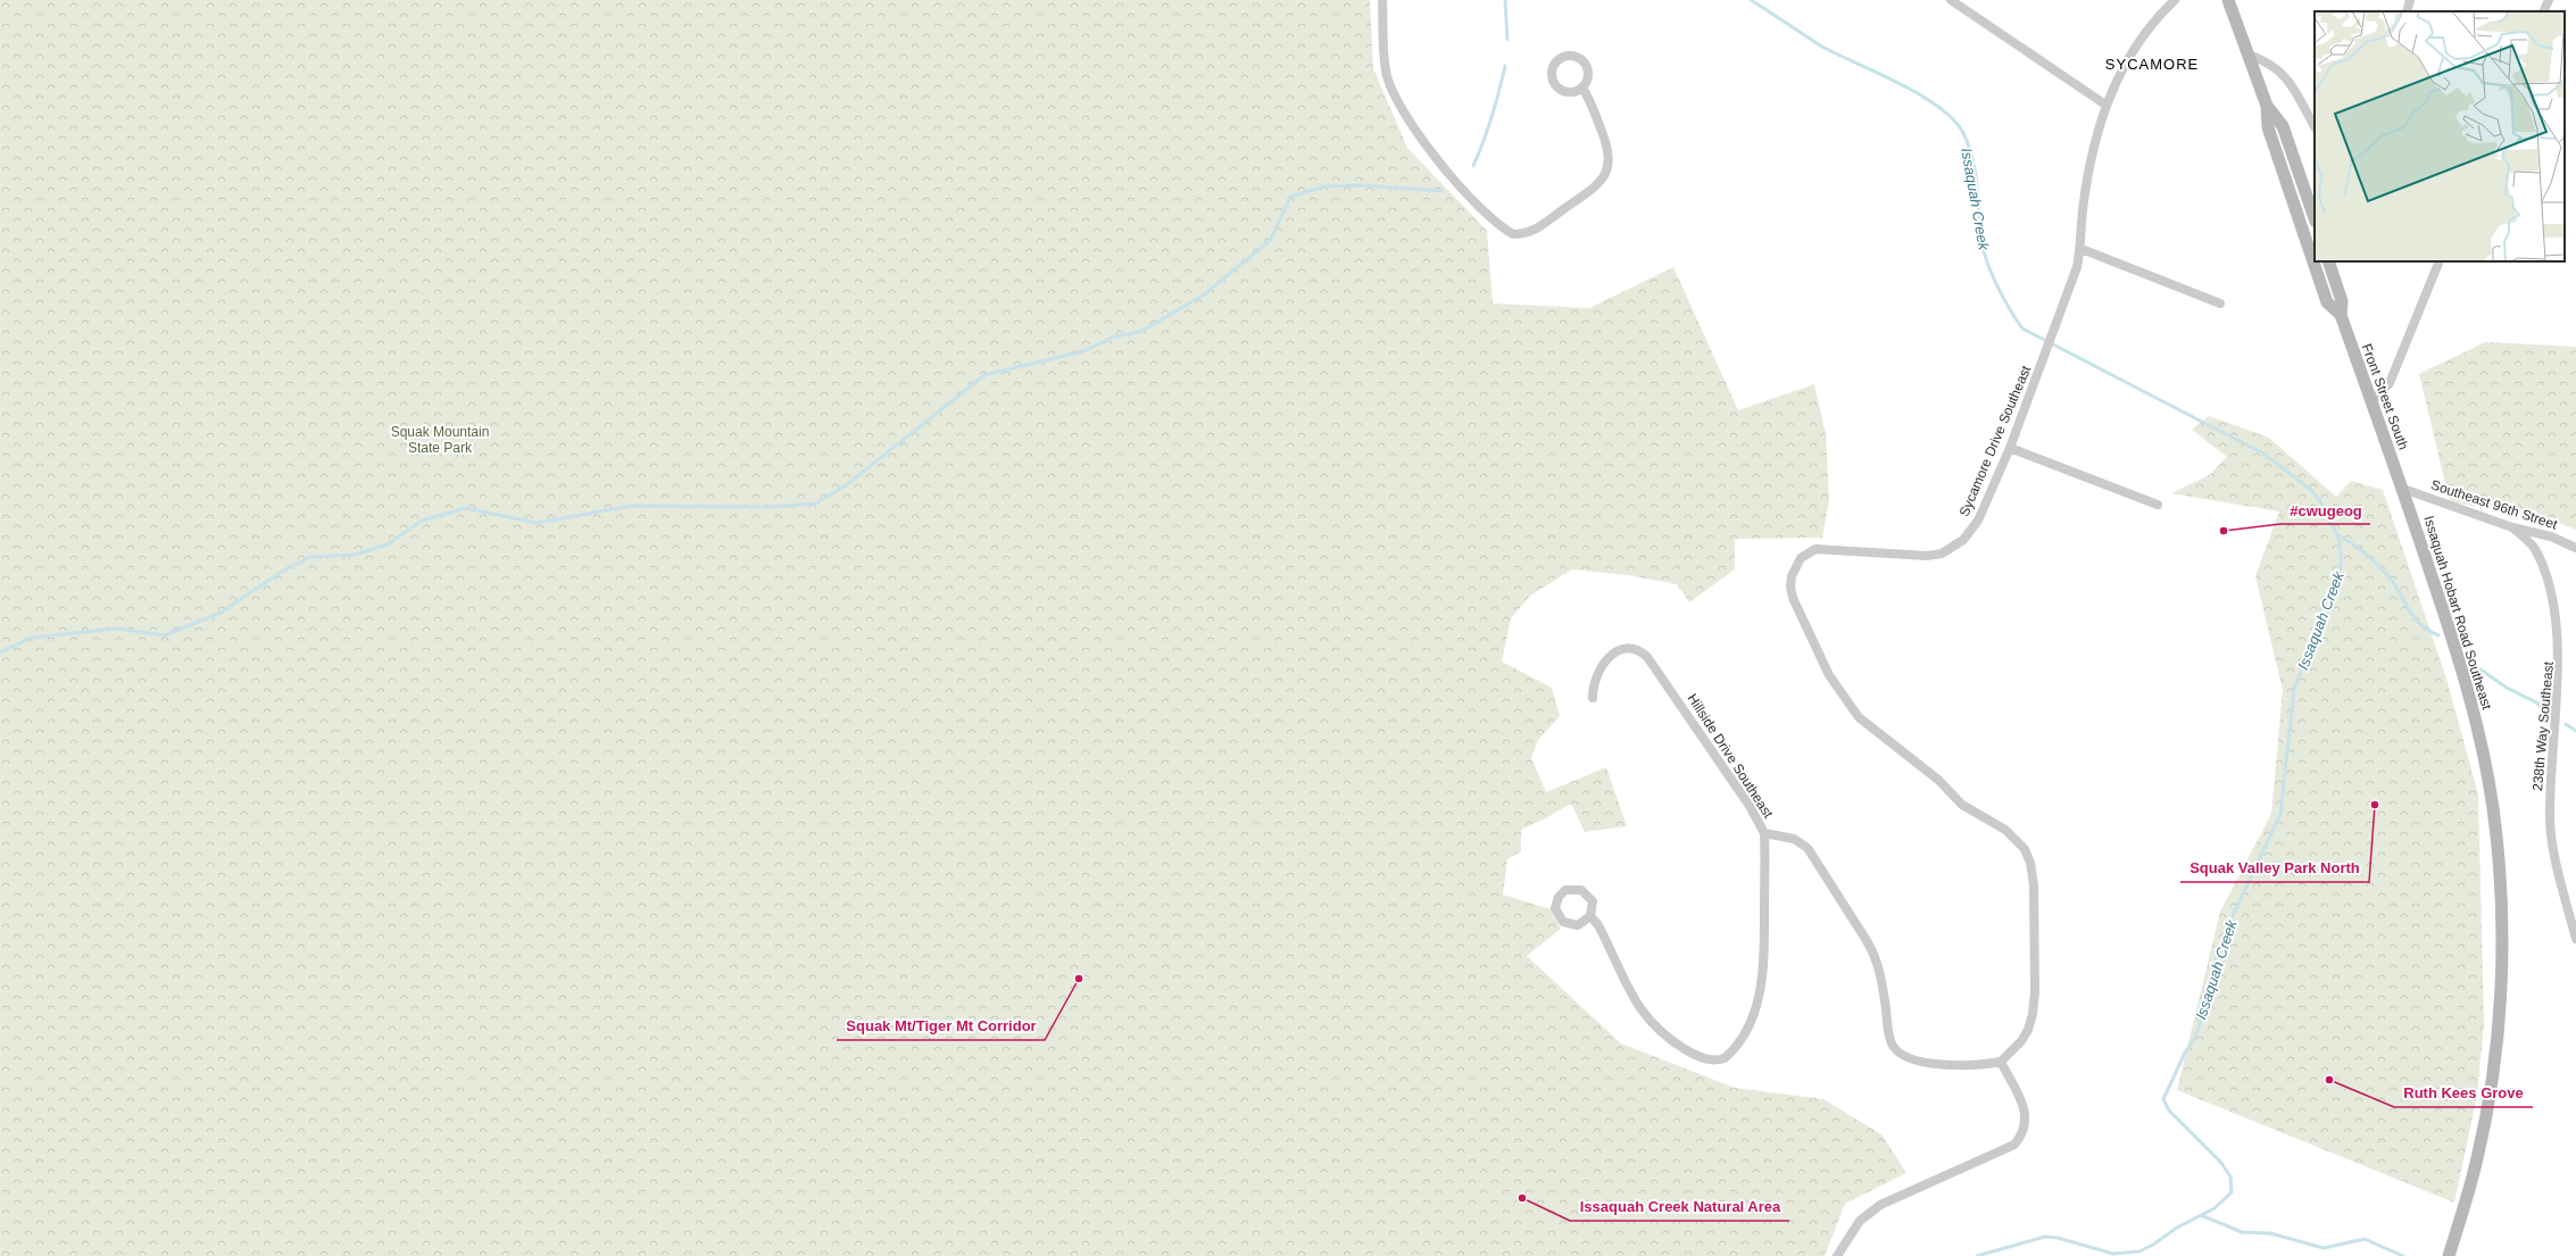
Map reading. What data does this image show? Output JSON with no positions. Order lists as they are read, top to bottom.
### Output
{
  "streets": {
    "main road": ["Front Street South", "Issaquah Hobart Road Southeast"],
    "street": [
      "Sycamore Drive Southeast",
      "Southeast 96th Street",
      "238th Way Southeast",
      "Hillside Drive Southeast"
    ]
  },
  "crossings": [
    ["Front Street South", "Southeast 96th Street"],
    ["Front Street South", "Issaquah Hobart Road Southeast"],
    ["Sycamore Drive Southeast", "Hillside Drive Southeast"],
    ["Southeast 96th Street", "Issaquah Hobart Road Southeast"],
    ["Southeast 96th Street", "238th Way Southeast"]
  ],
  "districts": ["SYCAMORE"],
  "water": ["Issaquah Creek"],
  "parks": ["Squak Mountain State Park"],
  "places": [
    "#cwugeog",
    "Squak Valley Park North",
    "Squak Mt/Tiger Mt Corridor",
    "Ruth Kees Grove",
    "Issaquah Creek Natural Area"
  ]
}
